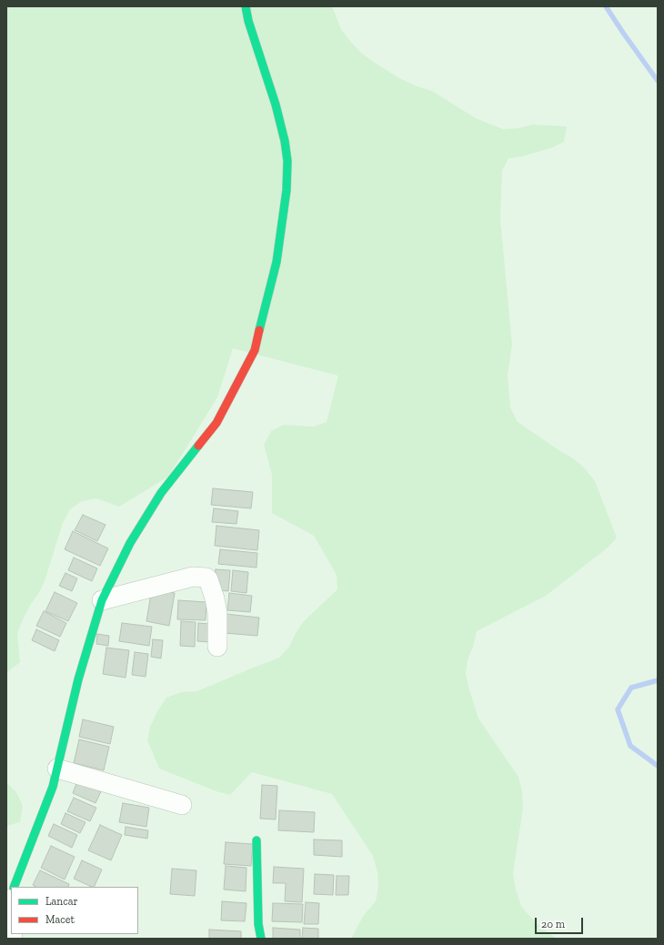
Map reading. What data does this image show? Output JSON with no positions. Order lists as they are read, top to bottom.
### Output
{
  "legend": ["Lancar", "Macet"],
  "scale_bar": "20 m"
}
